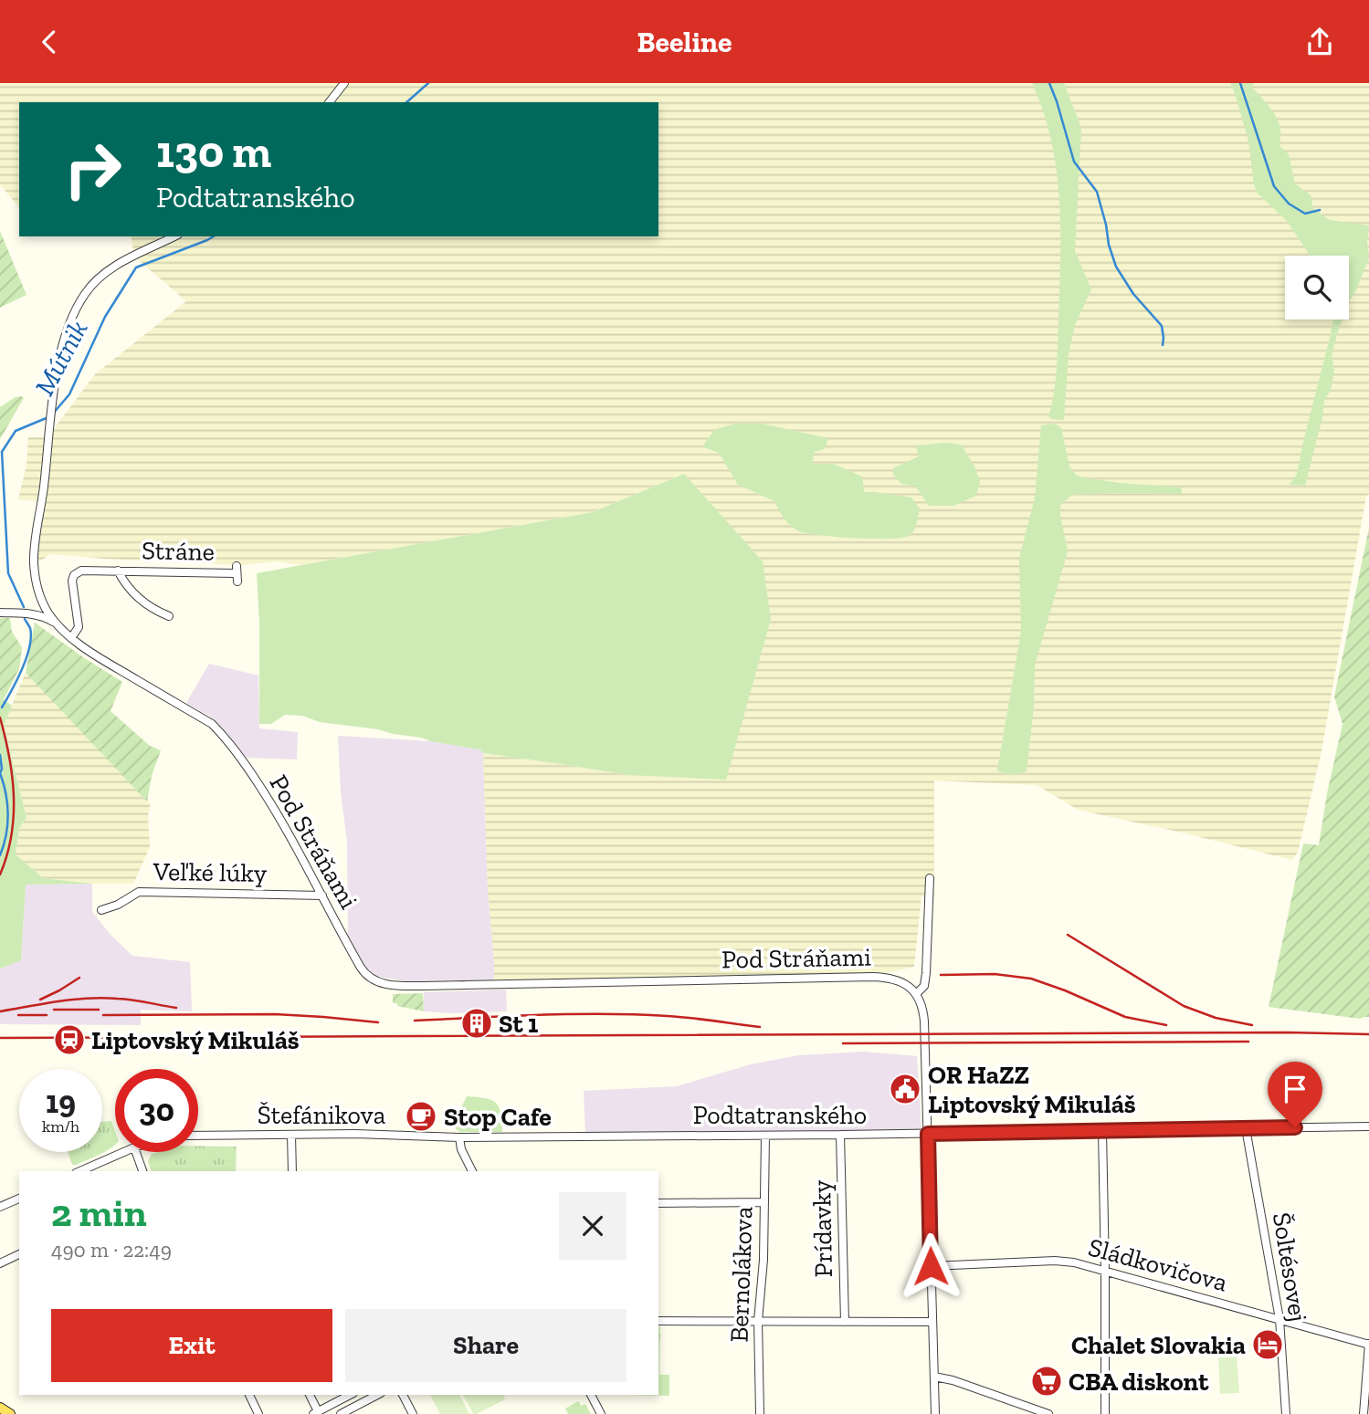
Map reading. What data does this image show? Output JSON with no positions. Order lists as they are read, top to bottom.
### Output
{
  "streets": {
    "street": [
      "Stráne",
      "Pod Stráňami",
      "Veľké lúky",
      "Štefánikova",
      "Podtatranského",
      "Prídavky",
      "Sládkovičova",
      "Šoltésovej",
      "Bernolákova"
    ]
  },
  "crossings": [
    ["Stráne", "Pod Stráňami"],
    ["Pod Stráňami", "Veľké lúky"],
    ["Štefánikova", "Podtatranského"],
    ["Podtatranského", "Prídavky"],
    ["Podtatranského", "Šoltésovej"],
    ["Podtatranského", "Bernolákova"],
    ["Sládkovičova", "Šoltésovej"]
  ],
  "water": ["Mútnik"],
  "places": {
    "building": ["St 1"],
    "station": ["Liptovský Mikuláš"],
    "public building": ["OR HaZZ Liptovský Mikuláš"],
    "cafe": ["Stop Cafe"],
    "hotel": ["Chalet Slovakia"],
    "supermarket": ["CBA diskont"]
  },
  "page": {
    "header": "Beeline",
    "turn": ["130 m", "Podtatranského"],
    "speed": "19 km/h",
    "limit": "30",
    "heading": ["2 min", "490 m · 22:49"],
    "buttons": ["Exit", "Share"]
  }
}
